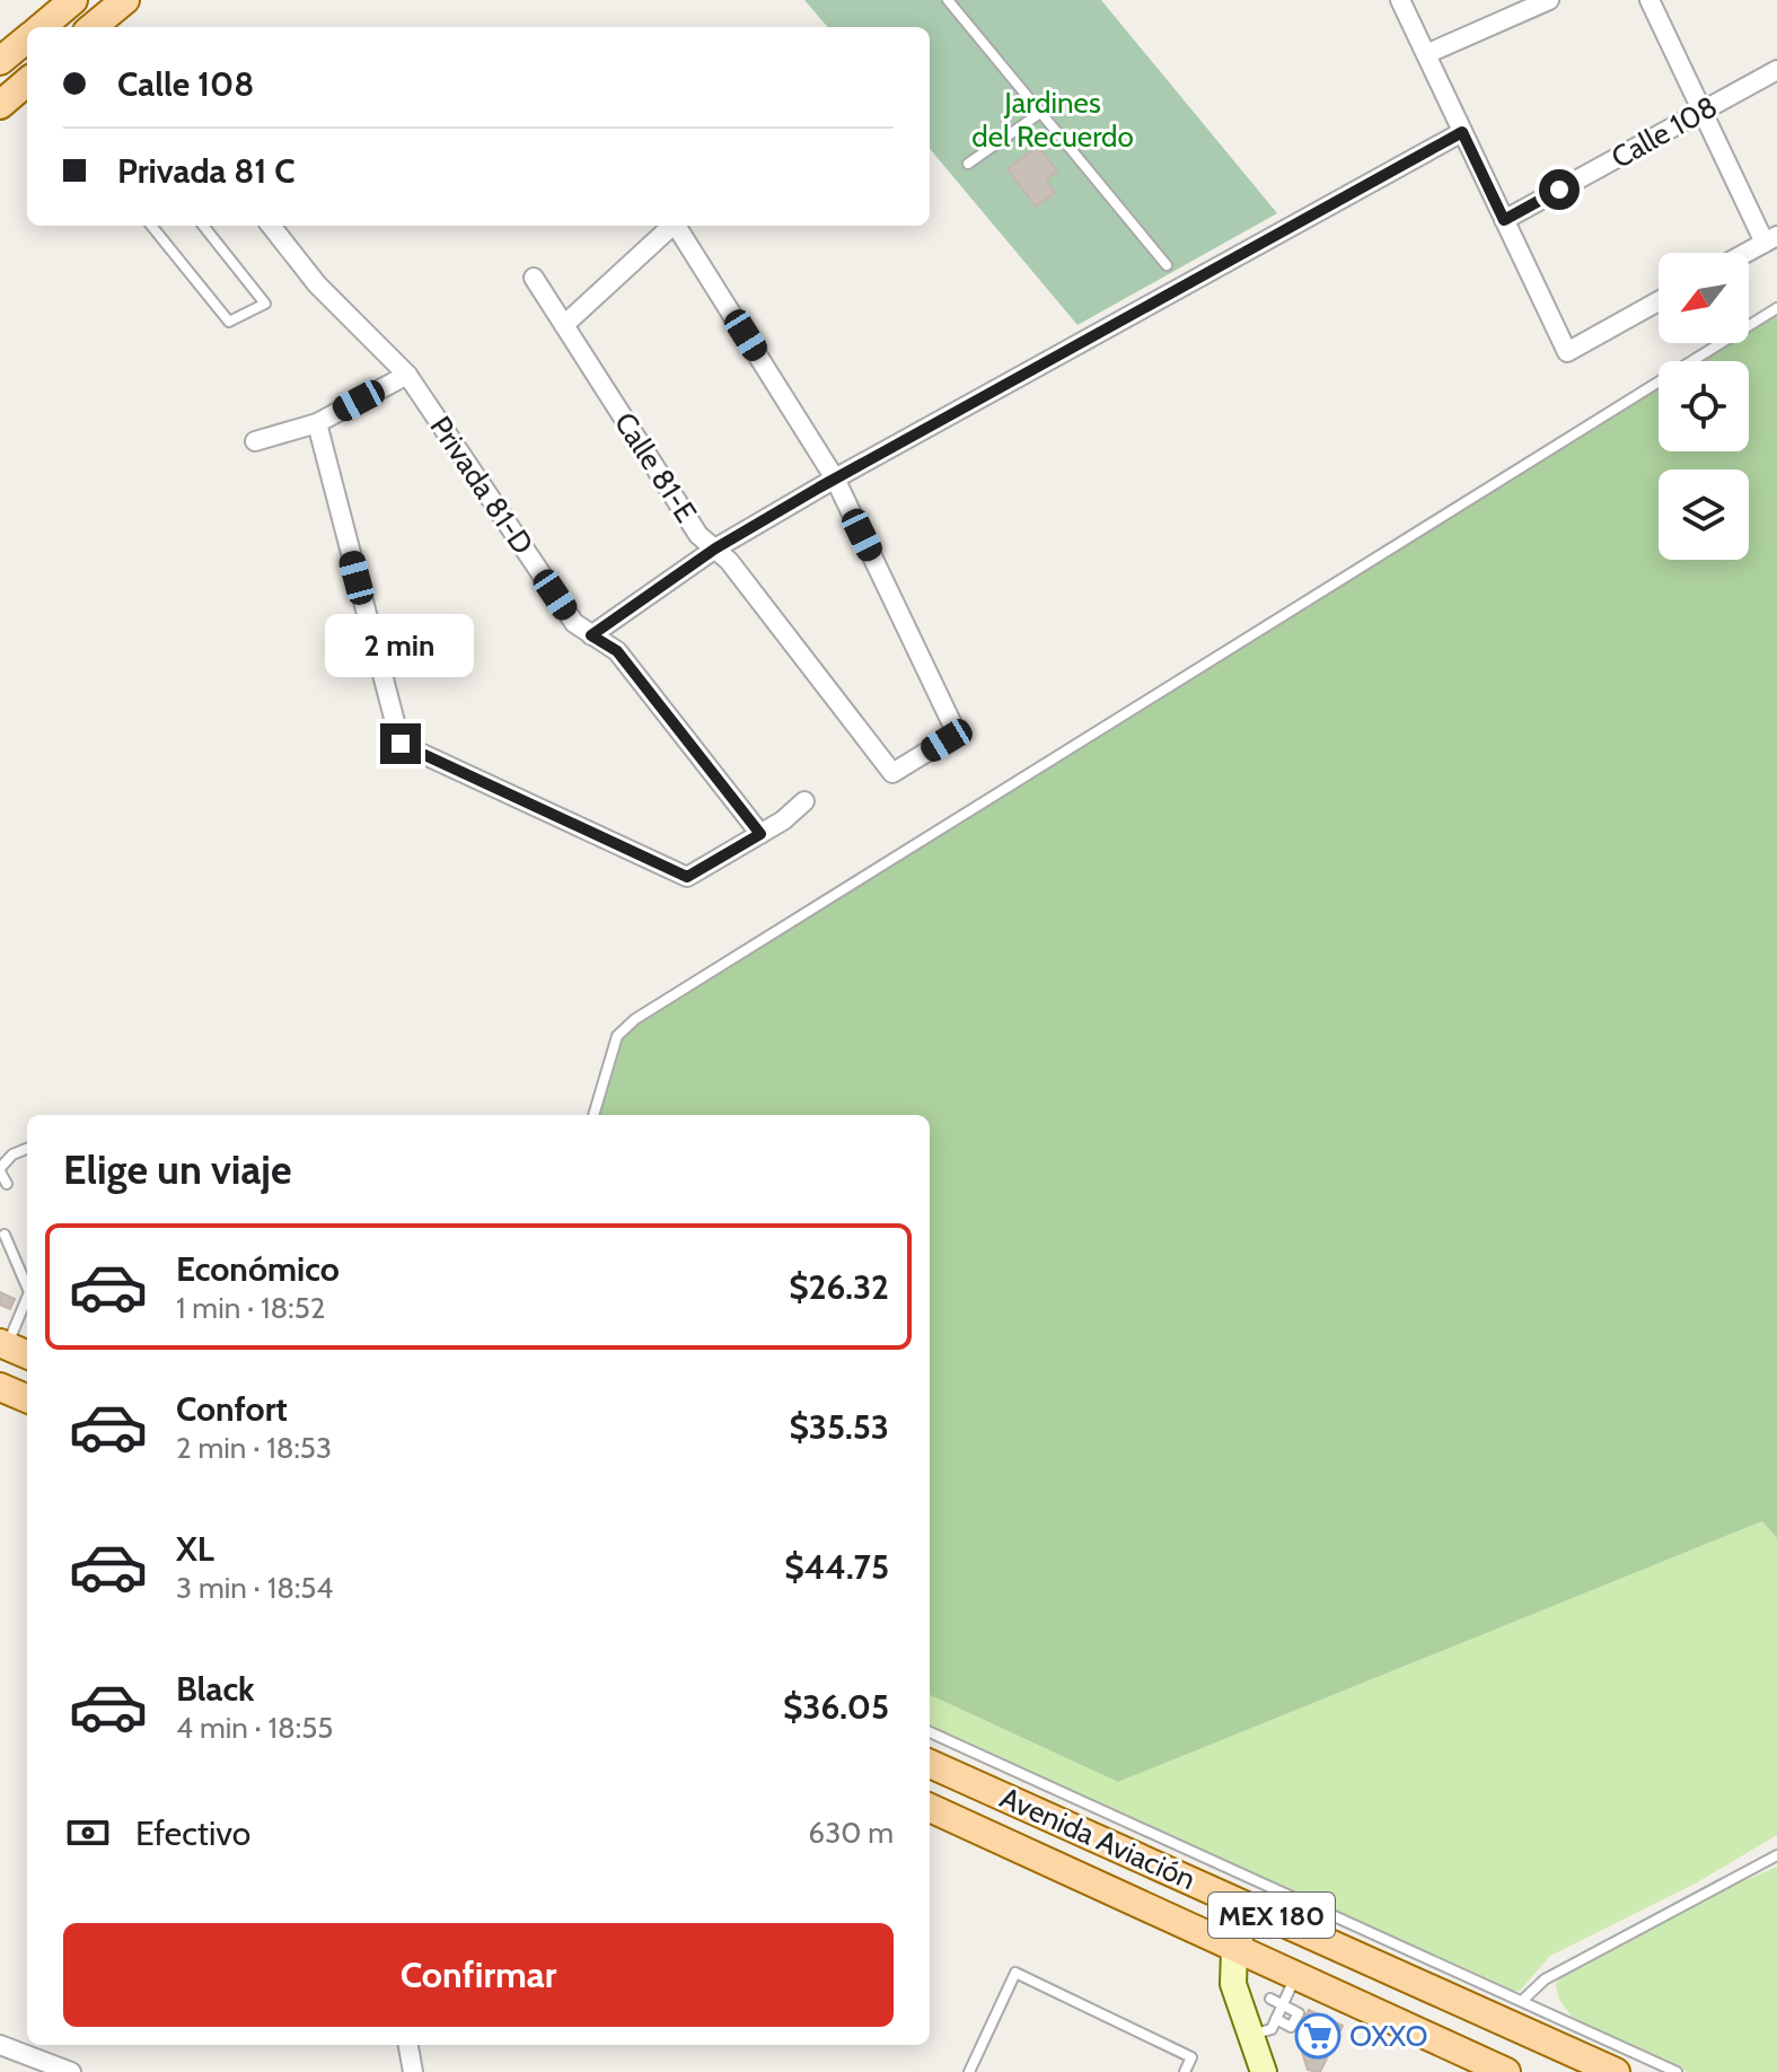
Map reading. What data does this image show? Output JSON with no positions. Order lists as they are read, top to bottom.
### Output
{
  "streets": {
    "main road": ["Avenida Aviación", "MEX 180"],
    "street": ["Calle 108", "Calle 81-E", "Privada 81-D"]
  },
  "parks": ["Jardines del Recuerdo"],
  "places": {
    "supermarket": ["OXXO"]
  },
  "north": "bottom left",
  "page": {
    "banner": ["Calle 108", "Privada 81 C"],
    "bubble": "2 min",
    "heading": "Elige un viaje",
    "list": [
      {
        "name": "Económico",
        "note": "1 min · 18:52",
        "value": "$26.32"
      },
      {
        "name": "Confort",
        "note": "2 min · 18:53",
        "value": "$35.53"
      },
      {
        "name": "XL",
        "note": "3 min · 18:54",
        "value": "$44.75"
      },
      {
        "name": "Black",
        "note": "4 min · 18:55",
        "value": "$36.05"
      }
    ],
    "pay": ["Efectivo", "630 m"],
    "buttons": "Confirmar"
  }
}
